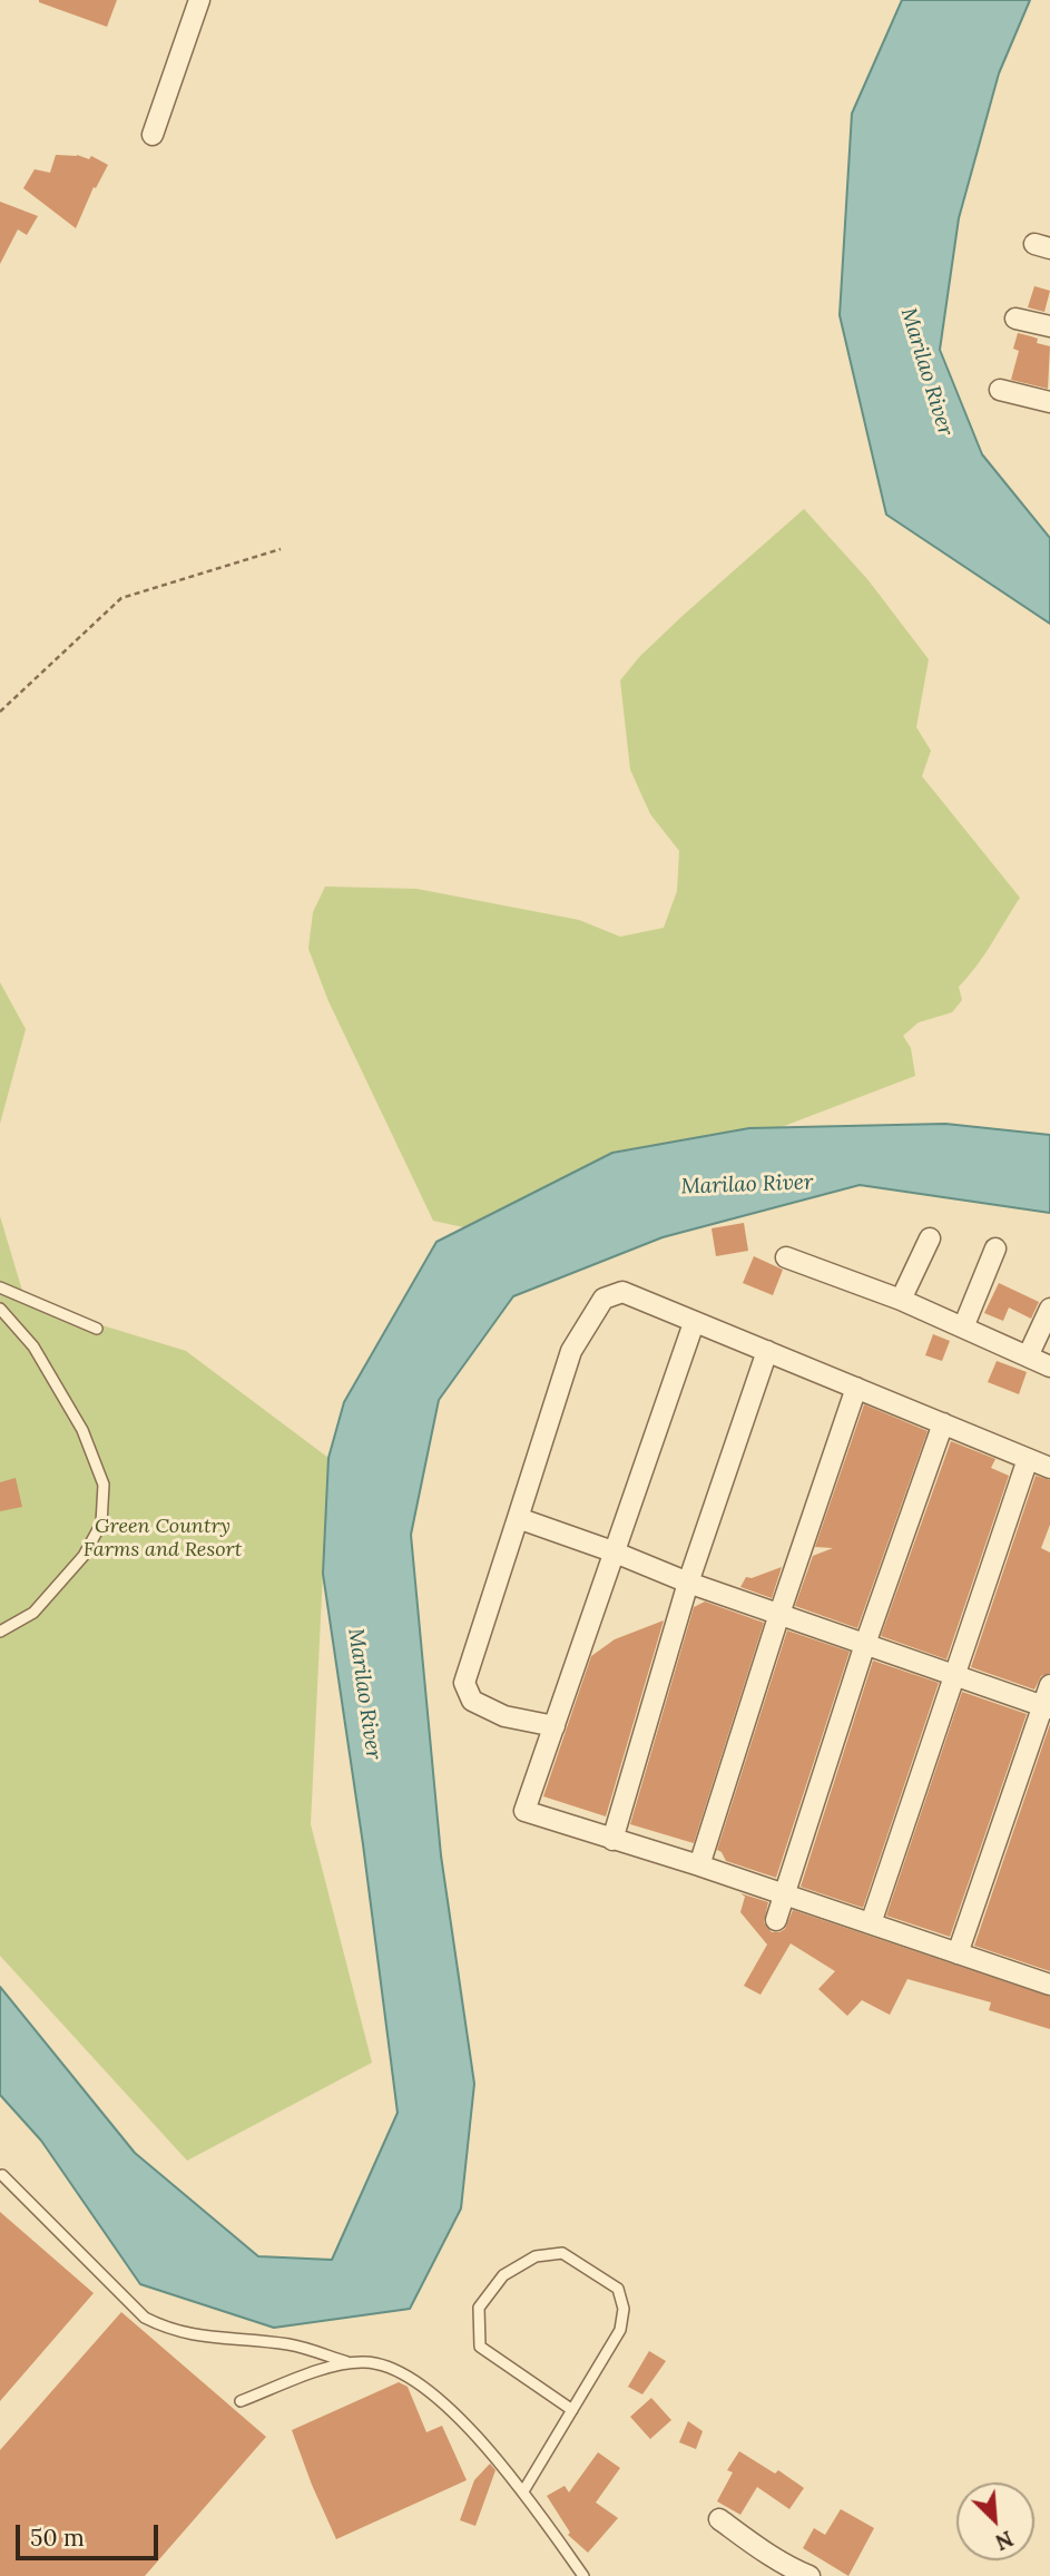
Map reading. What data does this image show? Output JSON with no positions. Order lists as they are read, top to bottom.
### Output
{
  "water": ["Marilao River"],
  "parks": ["Green Country Farms and Resort"],
  "scale_bar": "50 m",
  "north": "bottom right"
}
